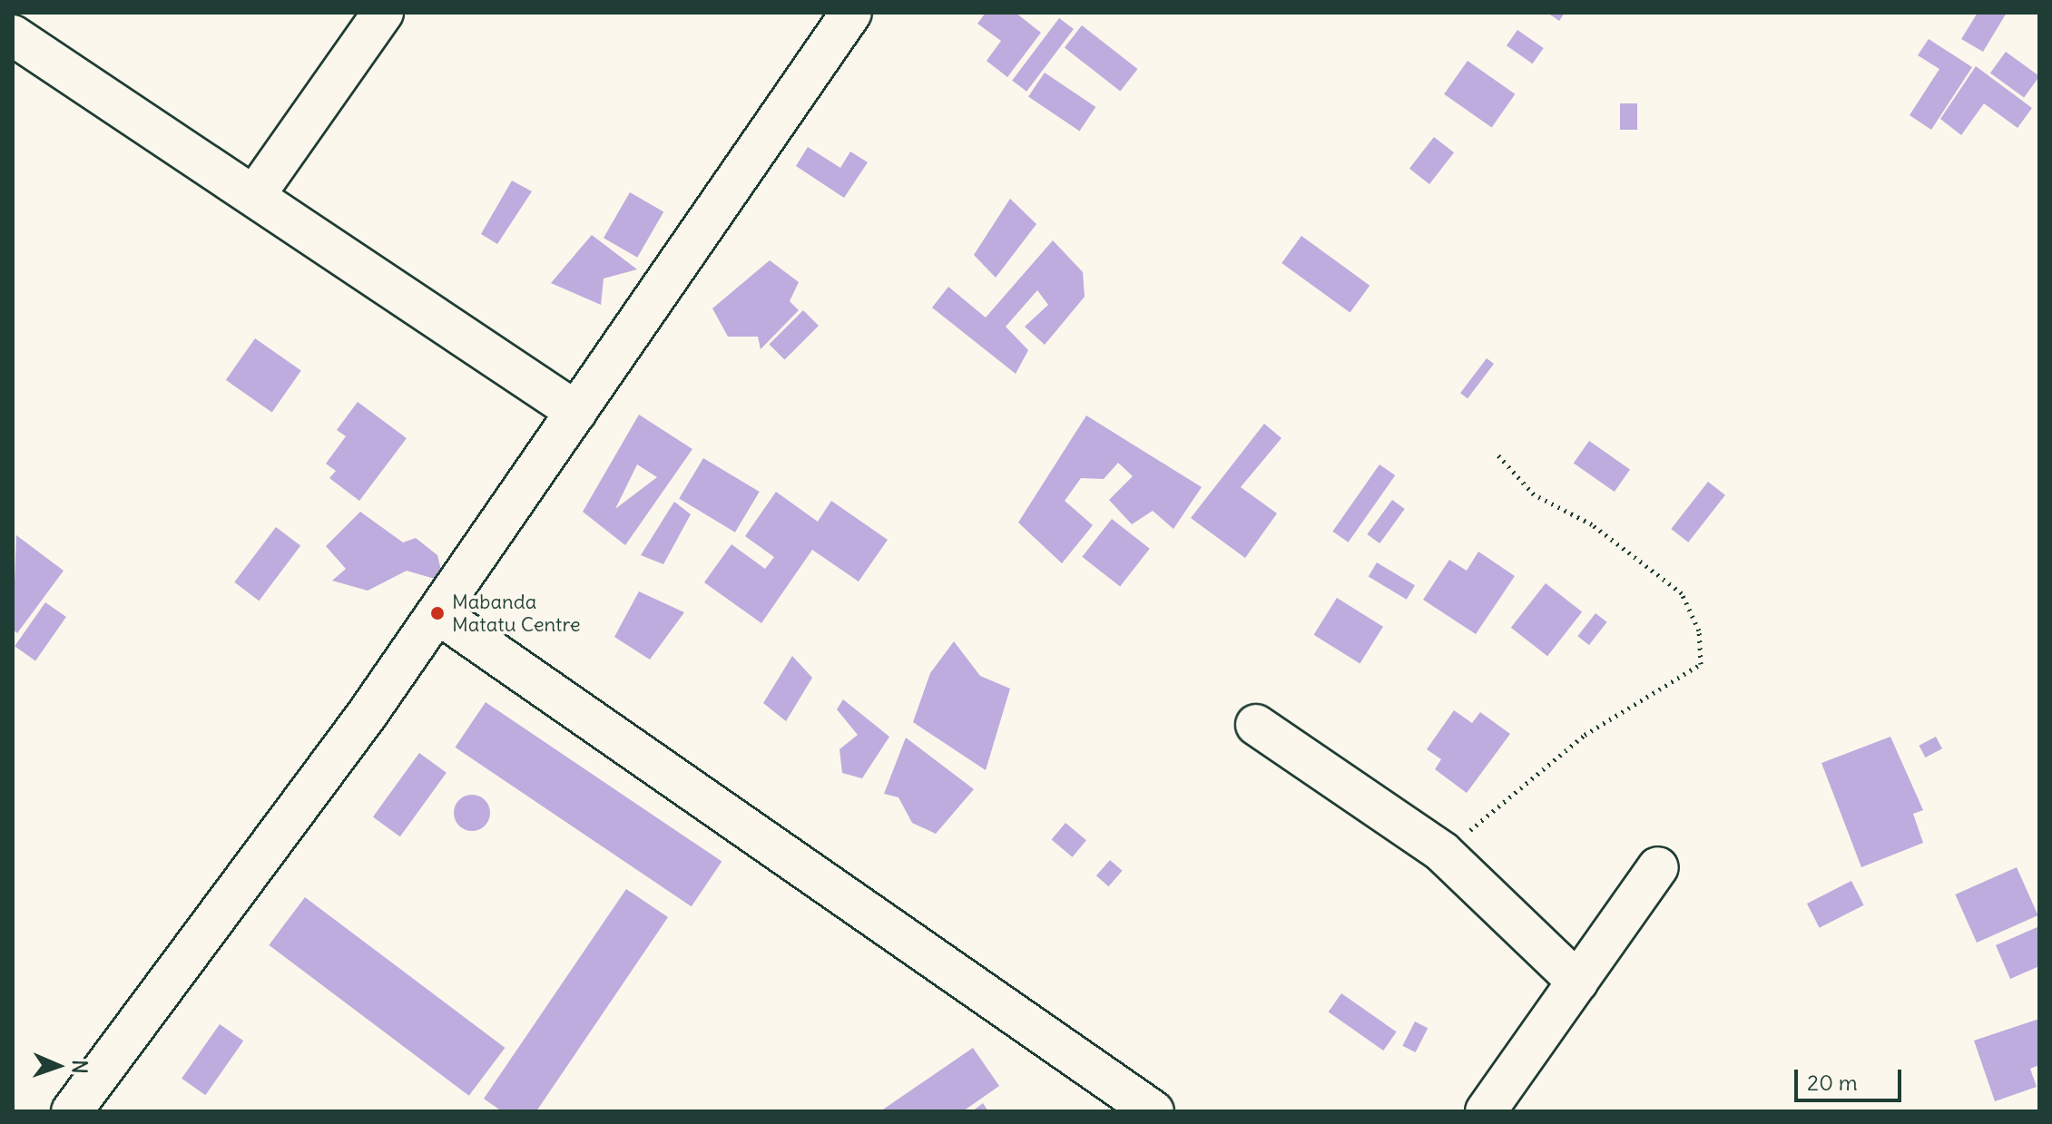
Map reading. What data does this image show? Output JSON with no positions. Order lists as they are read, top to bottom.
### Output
{
  "places": ["Mabanda Matatu Centre"],
  "scale_bar": "20 m",
  "north": "right"
}
